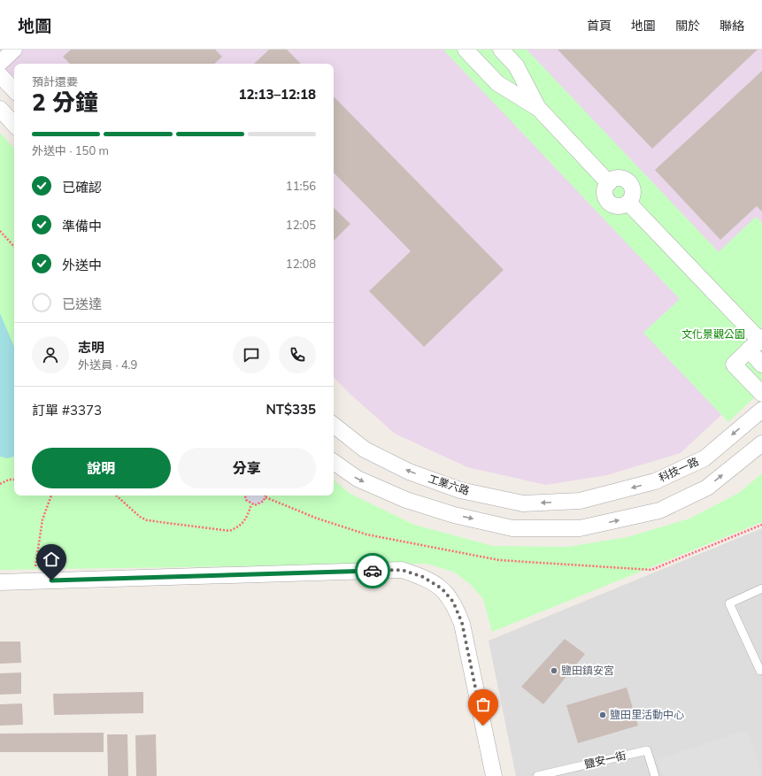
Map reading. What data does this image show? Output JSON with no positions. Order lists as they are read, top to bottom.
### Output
{
  "streets": {
    "street": ["科技一路", "工業六路"],
    "lane": ["鹽安一街"]
  },
  "crossings": [
    ["科技一路", "工業六路"]
  ],
  "one_way": ["科技一路", "工業六路"],
  "parks": ["文化景觀公園"],
  "places": ["鹽田鎮安宮", "鹽田里活動中心"],
  "page": {
    "header": "地圖",
    "nav": [
      "首頁",
      "地圖",
      "關於",
      "聯絡"
    ],
    "heading": ["2 分鐘", "預計還要", "12:13–12:18"],
    "panel": [
      "志明",
      "外送員 · 4.9",
      "訂單 #3373",
      "NT$335"
    ],
    "bar": "外送中 · 150 m",
    "list": [
      ["已確認", "11:56"],
      ["準備中", "12:05"],
      ["外送中", "12:08"],
      "已送達"
    ],
    "buttons": ["說明", "分享"]
  }
}
